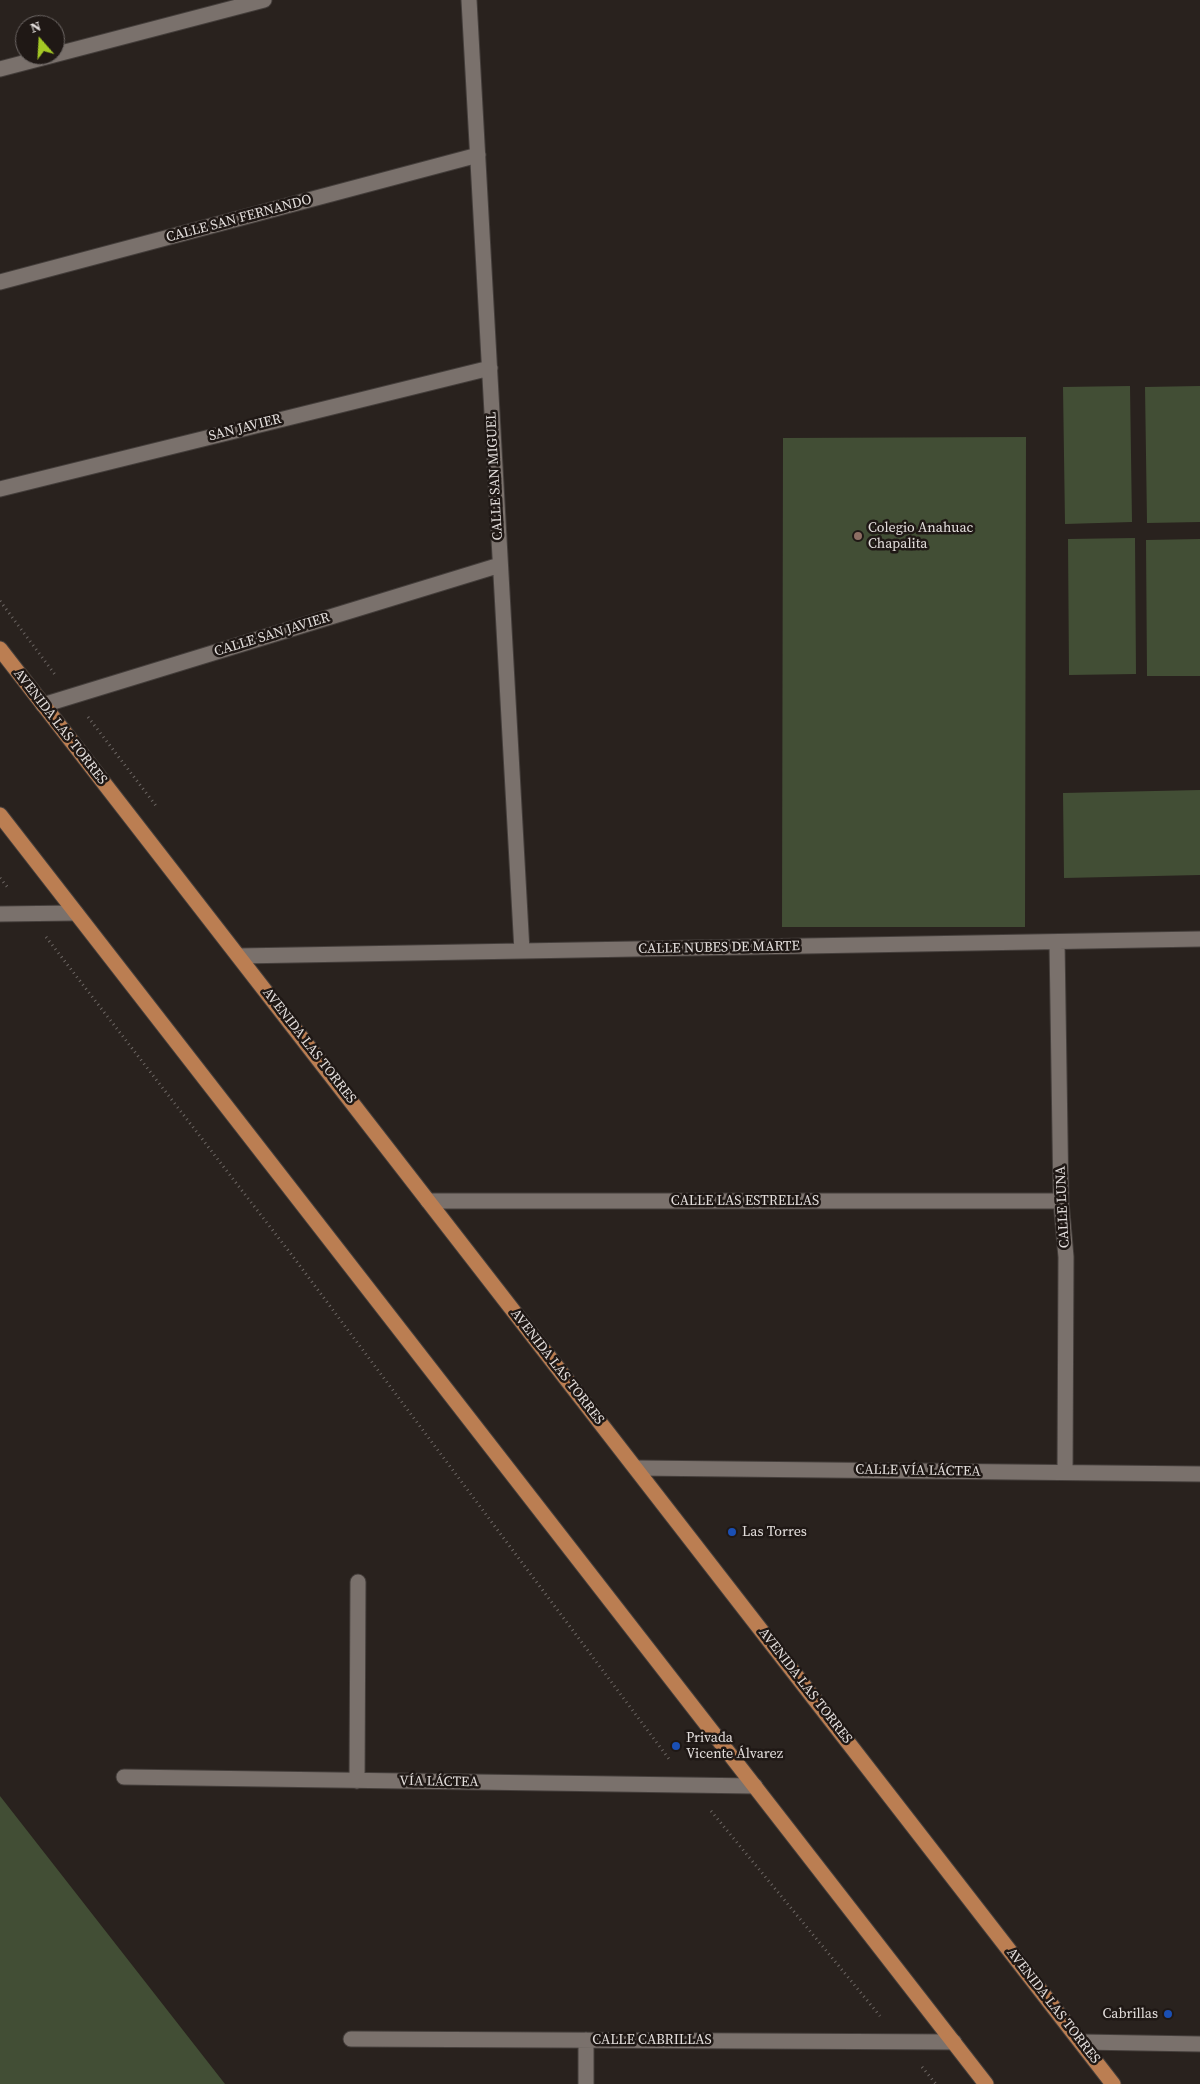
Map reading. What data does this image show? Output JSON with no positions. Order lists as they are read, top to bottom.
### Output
{
  "streets": {
    "main road": ["AVENIDA LAS TORRES"],
    "street": [
      "CALLE SAN FERNANDO",
      "SAN JAVIER",
      "CALLE SAN MIGUEL",
      "CALLE SAN JAVIER",
      "CALLE NUBES DE MARTE",
      "CALLE LAS ESTRELLAS",
      "CALLE LUNA",
      "CALLE VÍA LÁCTEA",
      "VÍA LÁCTEA",
      "CALLE CABRILLAS"
    ]
  },
  "crossings": [
    ["CALLE SAN FERNANDO", "CALLE SAN MIGUEL"],
    ["SAN JAVIER", "CALLE SAN MIGUEL"],
    ["CALLE SAN MIGUEL", "CALLE SAN JAVIER"],
    ["CALLE SAN MIGUEL", "CALLE NUBES DE MARTE"],
    ["CALLE SAN JAVIER", "AVENIDA LAS TORRES"],
    ["AVENIDA LAS TORRES", "CALLE NUBES DE MARTE"],
    ["AVENIDA LAS TORRES", "CALLE LAS ESTRELLAS"],
    ["AVENIDA LAS TORRES", "CALLE VÍA LÁCTEA"],
    ["CALLE NUBES DE MARTE", "CALLE LUNA"],
    ["CALLE LAS ESTRELLAS", "CALLE LUNA"],
    ["CALLE LUNA", "CALLE VÍA LÁCTEA"]
  ],
  "places": [
    "Colegio Anahuac Chapalita",
    "Las Torres",
    "Privada Vicente Álvarez",
    "Cabrillas"
  ],
  "north": "top"
}
